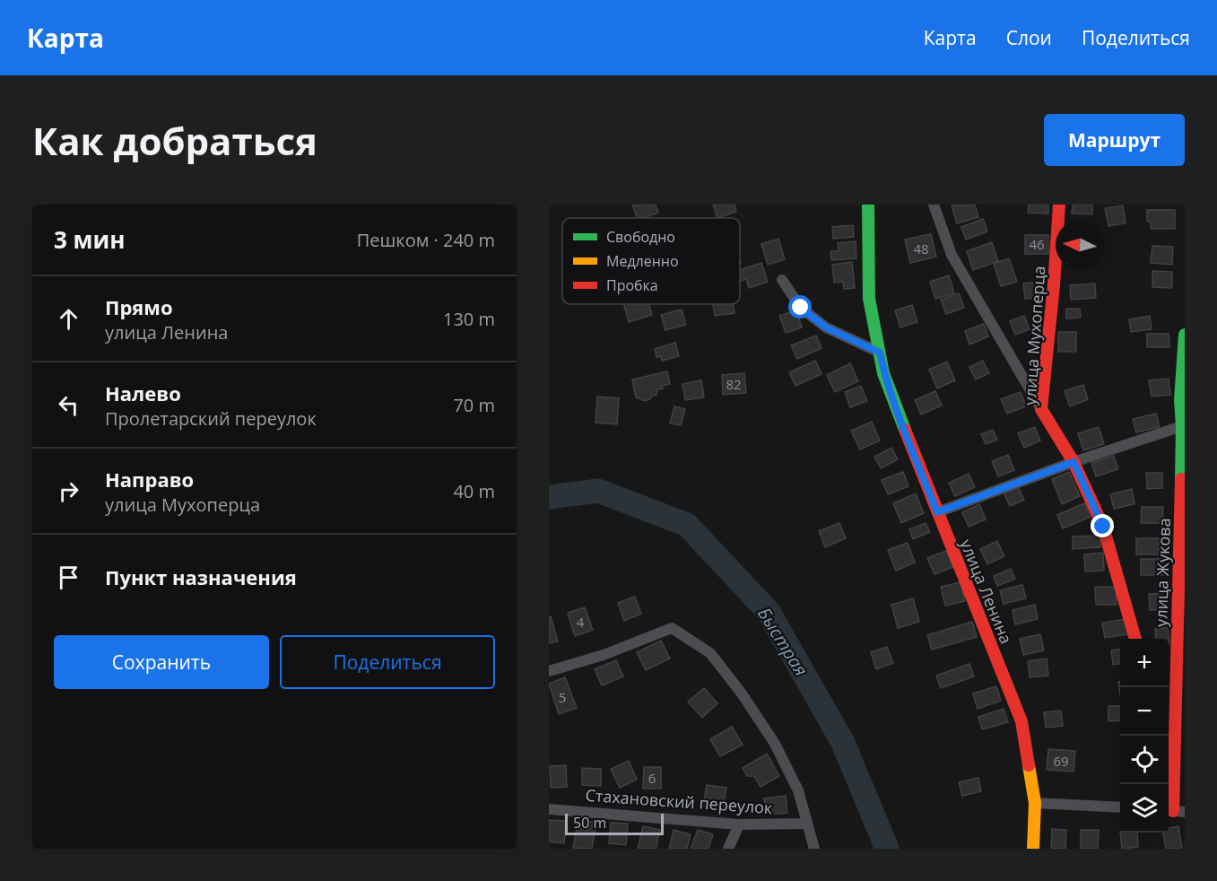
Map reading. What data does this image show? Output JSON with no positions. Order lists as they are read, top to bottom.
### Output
{
  "streets": {
    "street": [
      "улица Мухоперца",
      "улица Жукова",
      "улица Ленина",
      "Стахановский переулок"
    ]
  },
  "water": ["Быстрая"],
  "house_numbers": [
    "46",
    "48",
    "82",
    "4",
    "5",
    "69",
    "6"
  ],
  "legend": ["Свободно", "Медленно", "Пробка"],
  "scale_bar": "50 m",
  "north": "left",
  "page": {
    "header": "Карта",
    "nav": ["Карта", "Слои", "Поделиться"],
    "buttons": [
      "Маршрут",
      ["Сохранить", "Поделиться"]
    ],
    "title": "Как добраться",
    "heading": ["3 мин", "Пешком · 240 m"],
    "list": [
      ["Прямо", "улица Ленина", "130 m"],
      ["Налево", "Пролетарский переулок", "70 m"],
      ["Направо", "улица Мухоперца", "40 m"],
      "Пункт назначения"
    ],
    "map_buttons": ["+", "−"],
    "scale": "50 m"
  }
}
